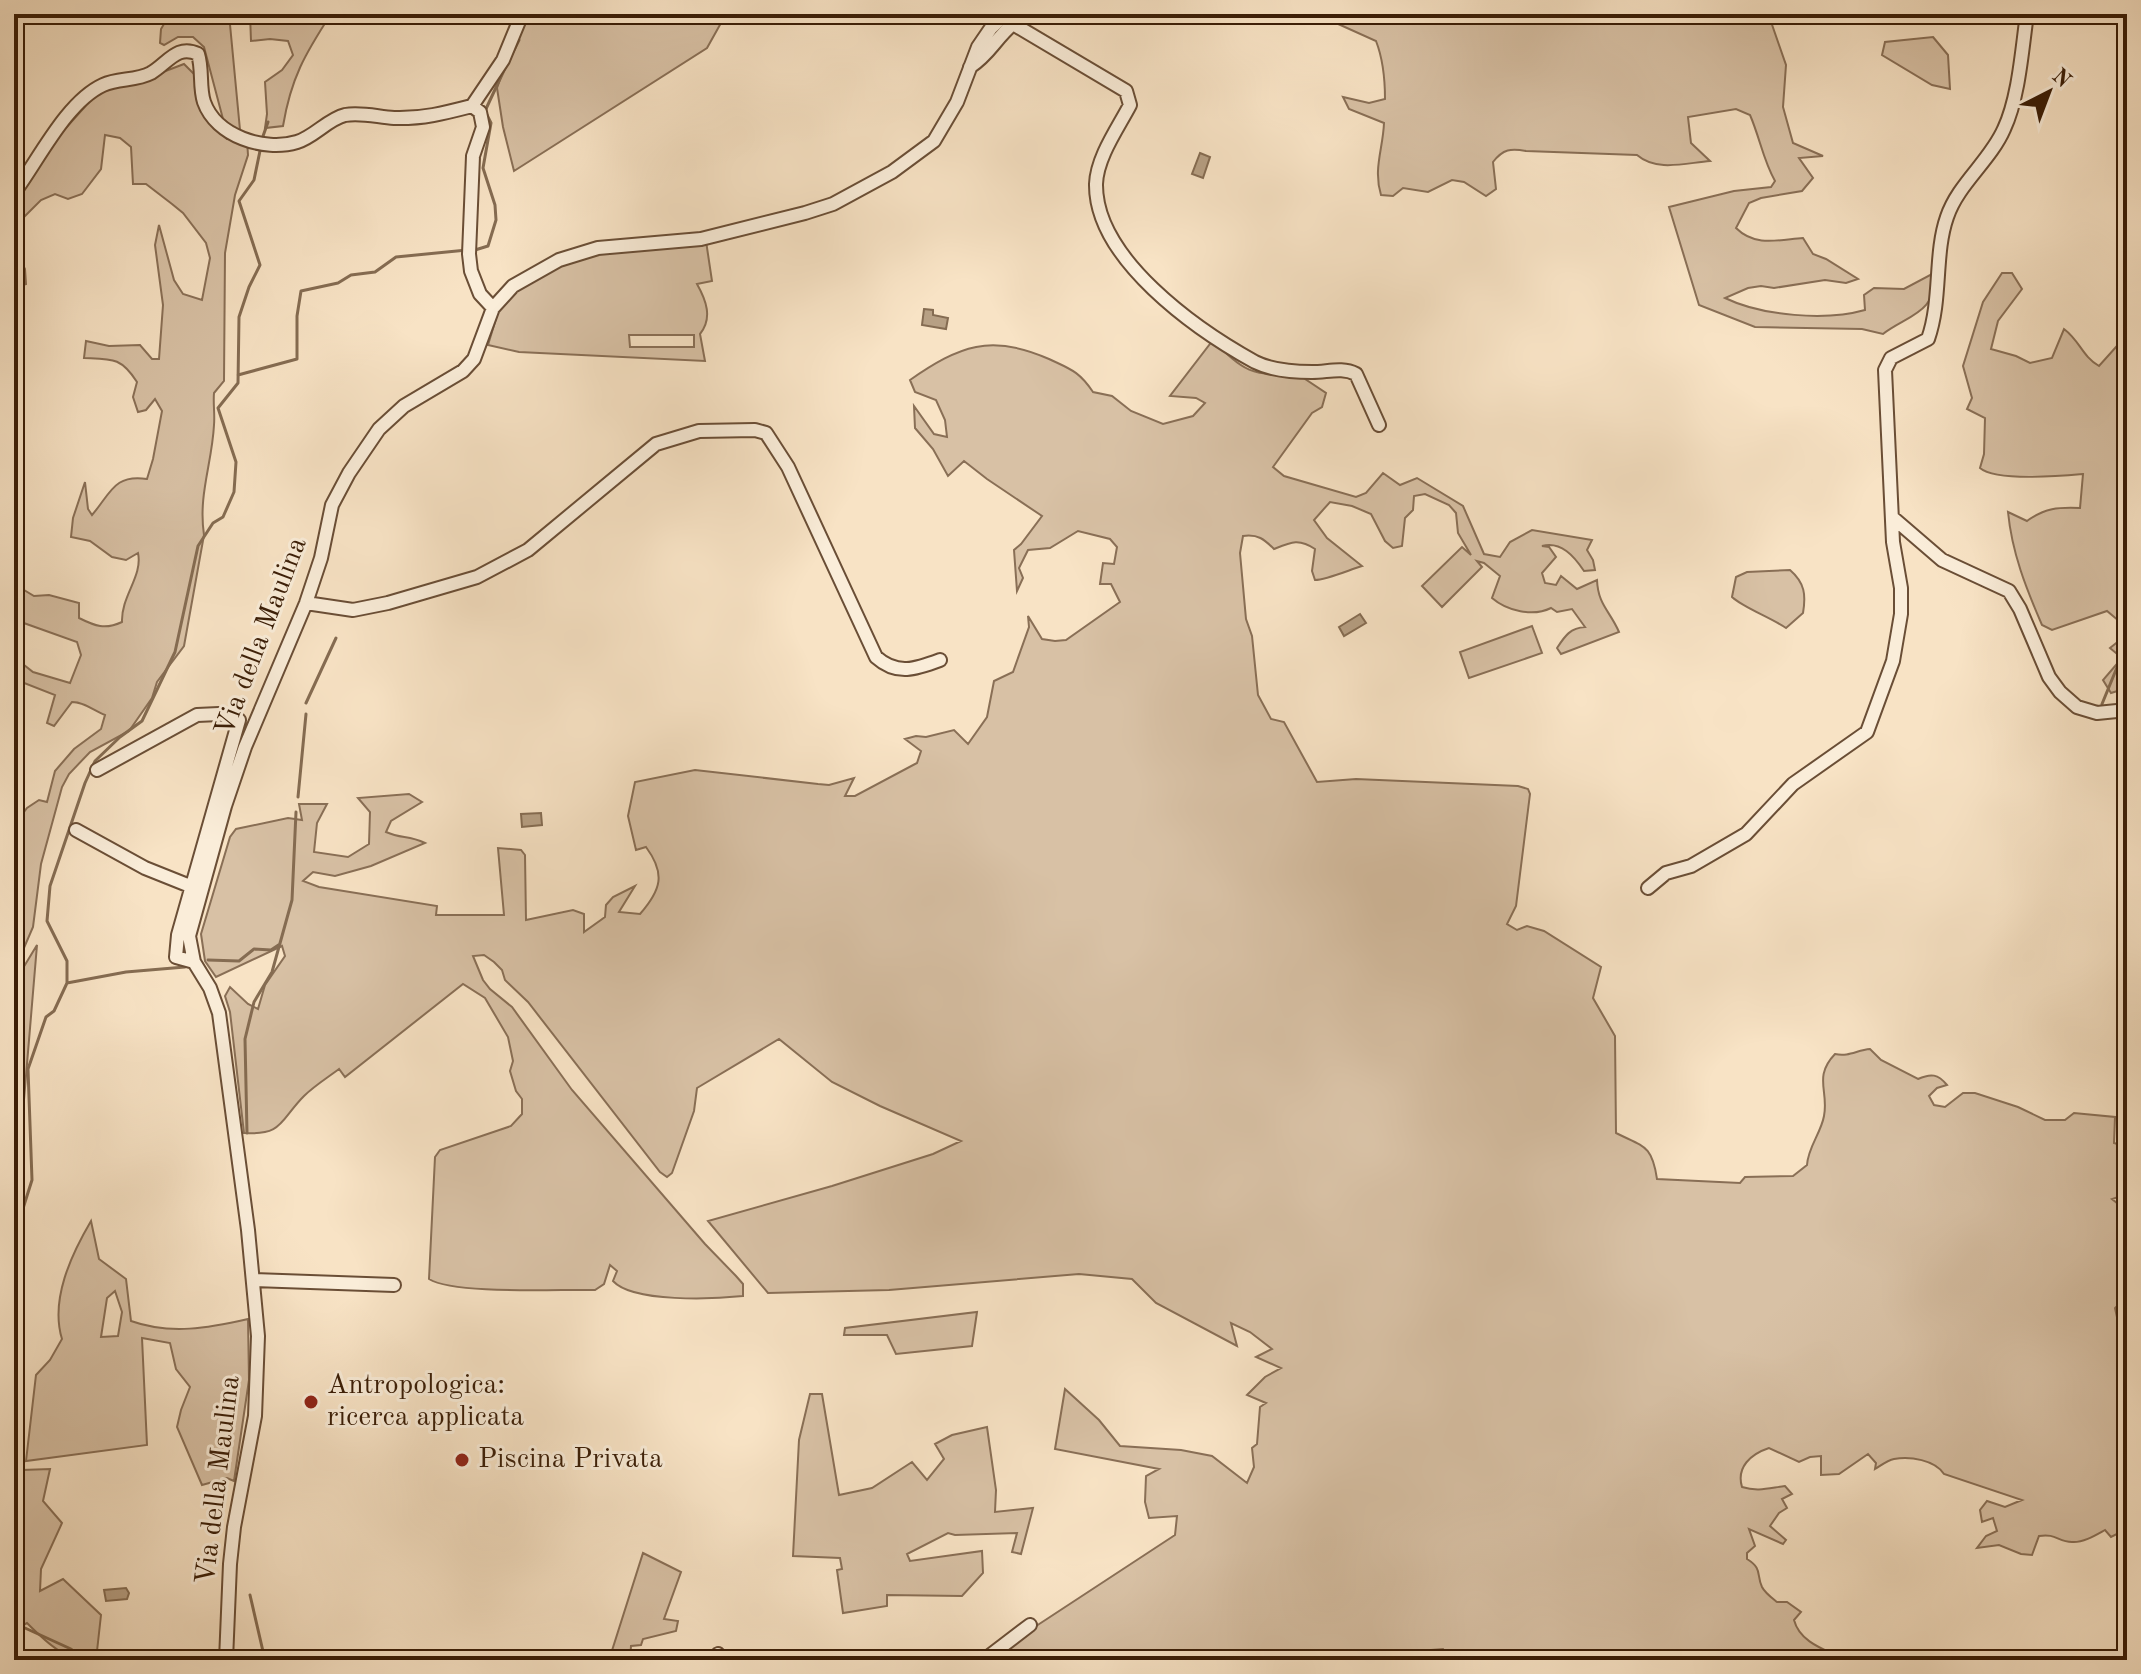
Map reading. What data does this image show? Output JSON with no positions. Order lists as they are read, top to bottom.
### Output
{
  "streets": {
    "street": ["Via della Maulina"]
  },
  "places": ["Antropologica: ricerca applicata", "Piscina Privata"],
  "north": "top right"
}
